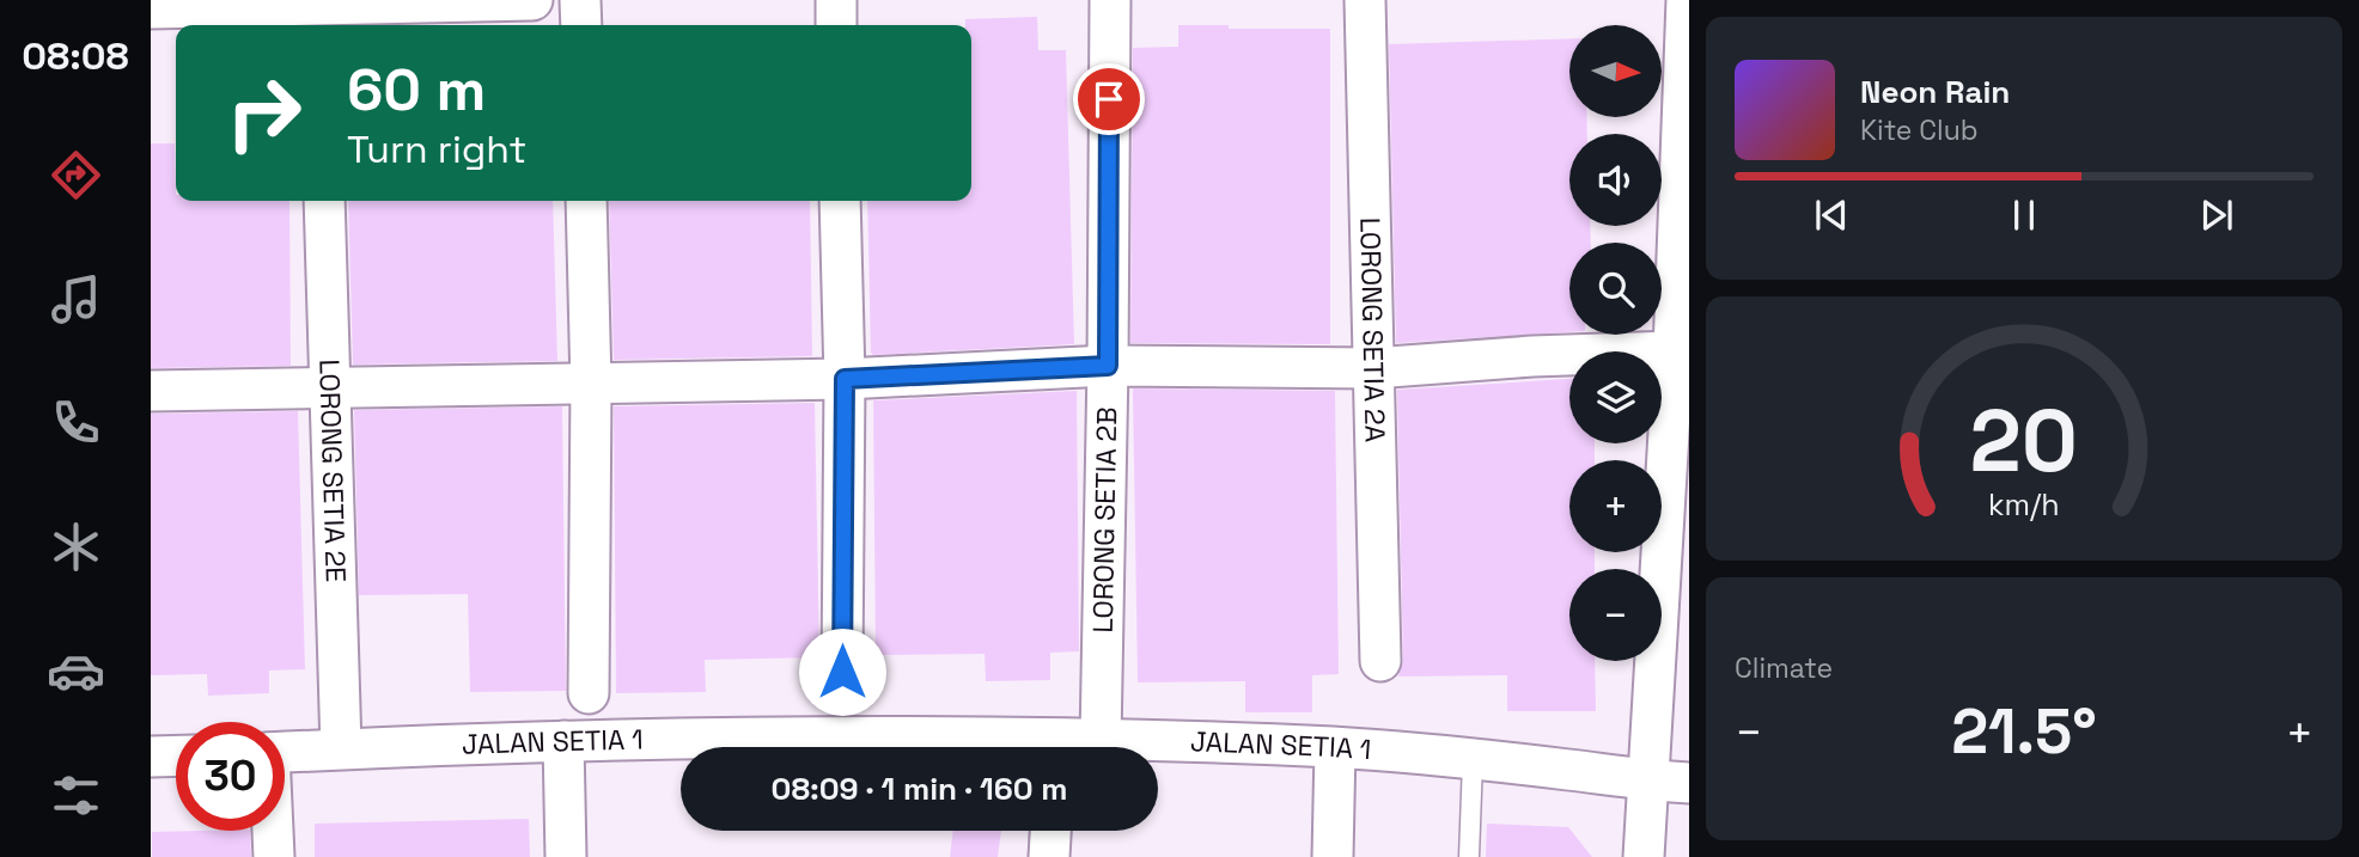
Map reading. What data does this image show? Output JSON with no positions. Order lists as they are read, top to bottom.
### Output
{
  "streets": {
    "street": [
      "LORONG SETIA 2A",
      "LORONG SETIA 2E",
      "LORONG SETIA 2B",
      "JALAN SETIA 1"
    ]
  },
  "crossings": [
    ["LORONG SETIA 2E", "JALAN SETIA 1"],
    ["LORONG SETIA 2B", "JALAN SETIA 1"]
  ],
  "north": "right",
  "page": {
    "tabs": "08:08",
    "map_buttons": ["+", "−"],
    "turn": ["60 m", "Turn right"],
    "song": ["Neon Rain", "Kite Club"],
    "tile": "Climate",
    "heat": ["−", "21.5°", "+"],
    "limit": "30",
    "trip": "08:09 · 1 min · 160 m",
    "gauge": ["20", "km/h"]
  }
}
